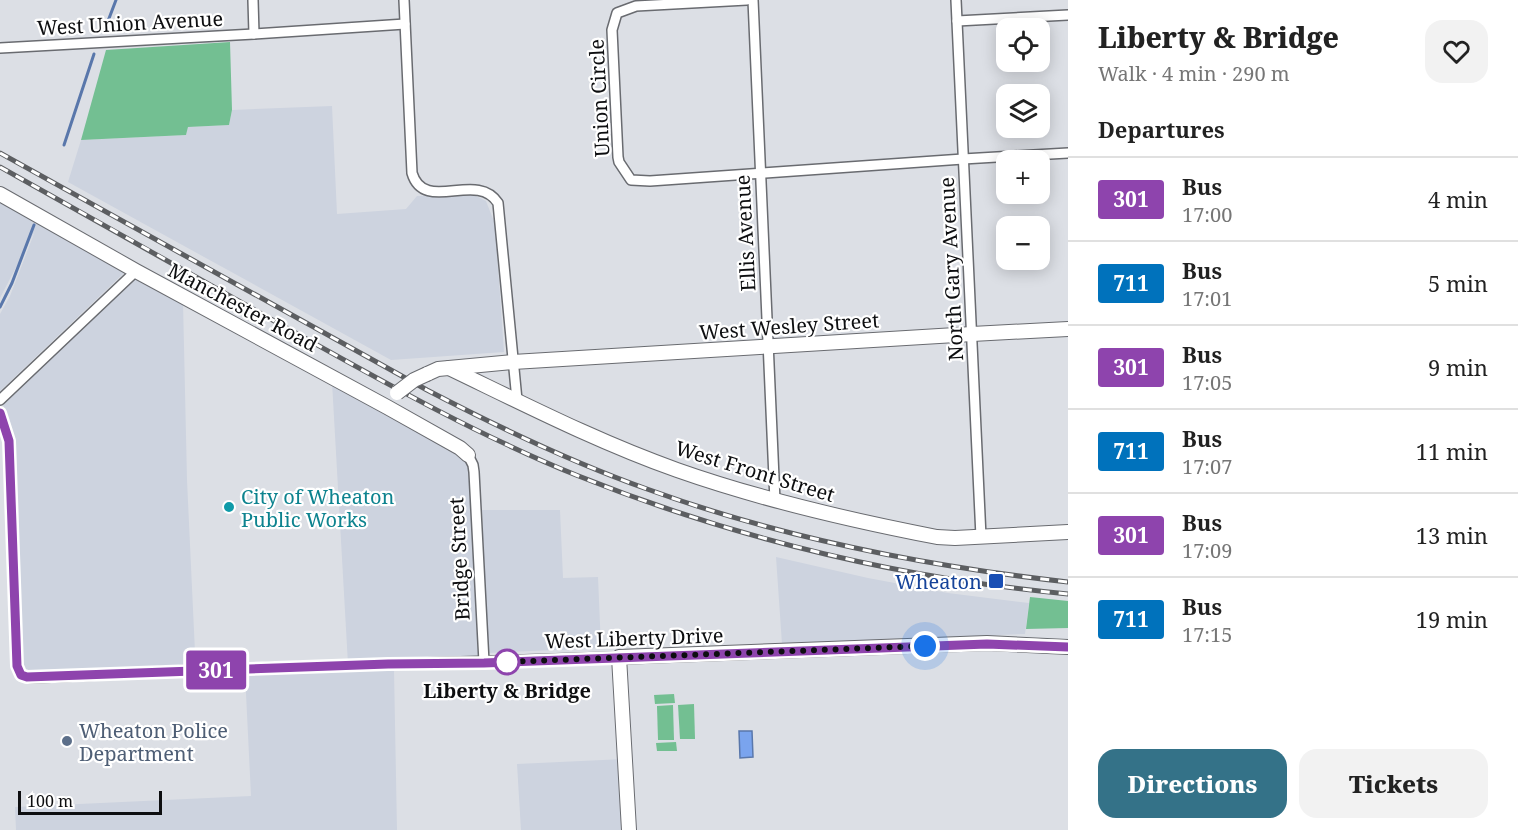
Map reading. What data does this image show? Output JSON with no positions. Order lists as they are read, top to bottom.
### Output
{
  "streets": {
    "street": [
      "West Union Avenue",
      "Union Circle",
      "Ellis Avenue",
      "North Gary Avenue",
      "Manchester Road",
      "West Wesley Street",
      "West Front Street",
      "Bridge Street",
      "West Liberty Drive"
    ]
  },
  "crossings": [
    ["Union Circle", "Ellis Avenue"],
    ["Ellis Avenue", "West Wesley Street"],
    ["Ellis Avenue", "West Front Street"],
    ["North Gary Avenue", "West Wesley Street"],
    ["North Gary Avenue", "West Front Street"],
    ["Manchester Road", "Bridge Street"],
    ["West Wesley Street", "West Front Street"],
    ["Bridge Street", "West Liberty Drive"]
  ],
  "places": {
    "other": ["City of Wheaton Public Works", "Liberty & Bridge", "Wheaton Police Department"],
    "transit": ["Wheaton"]
  },
  "lines": ["bus line 301"],
  "scale_bar": "100 m",
  "page": {
    "on_map": "301",
    "heading": [
      ["Liberty & Bridge", "Walk · 4 min · 290 m"],
      "Departures"
    ],
    "map_buttons": ["+", "−"],
    "list": [
      {
        "mark": "301",
        "name": "Bus",
        "note": "17:00",
        "value": "4 min"
      },
      {
        "mark": "711",
        "name": "Bus",
        "note": "17:01",
        "value": "5 min"
      },
      {
        "mark": "301",
        "name": "Bus",
        "note": "17:05",
        "value": "9 min"
      },
      {
        "mark": "711",
        "name": "Bus",
        "note": "17:07",
        "value": "11 min"
      },
      {
        "mark": "301",
        "name": "Bus",
        "note": "17:09",
        "value": "13 min"
      },
      {
        "mark": "711",
        "name": "Bus",
        "note": "17:15",
        "value": "19 min"
      }
    ],
    "buttons": ["Directions", "Tickets"],
    "scale": "100 m"
  }
}
